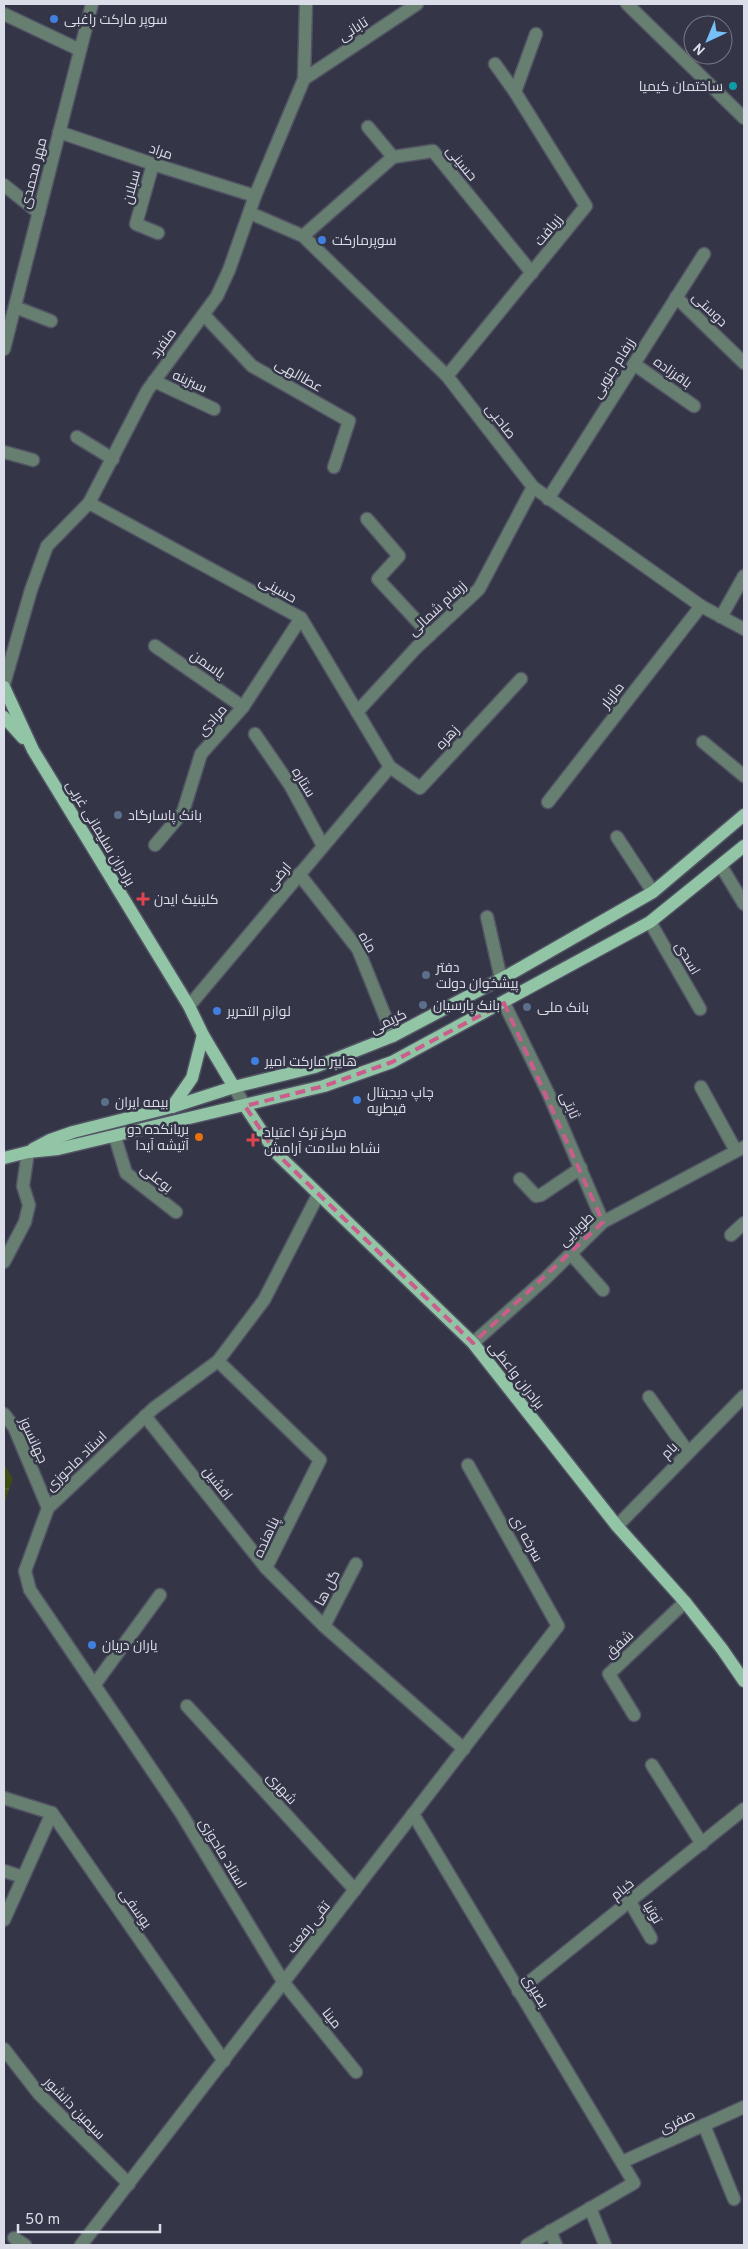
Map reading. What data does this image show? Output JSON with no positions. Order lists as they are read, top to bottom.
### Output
{
  "streets": {
    "main road": ["برادران سلیمانی غربی", "کریمی", "برادران واعظی"],
    "street": [
      "تابانی",
      "مراد",
      "حسینی",
      "مهر محمدی",
      "سبلان",
      "زربافت",
      "دوستی",
      "منفرد",
      "زرفام جنوبی",
      "باقرزاده",
      "عطاالهی",
      "سبزینه",
      "صاحبی",
      "زرفام شمالی",
      "یاسمن",
      "مازیار",
      "مرادی",
      "زهره",
      "ستاره",
      "ارضی",
      "ماه",
      "اسدی",
      "ثابتی",
      "بوعلی",
      "طوبایی",
      "جهانسوز",
      "بام",
      "استاد ماحوزی",
      "افشین",
      "پناهنده",
      "سرخه ای",
      "گل ها",
      "شفق",
      "شهری",
      "خیام",
      "یوسفی",
      "توتیا",
      "تقی رفعت",
      "بصیری",
      "مینا",
      "سیمین دانشور",
      "صفری"
    ]
  },
  "crossings": [
    ["تابانی", "منفرد"],
    ["مراد", "مهر محمدی"],
    ["مراد", "سبلان"],
    ["مراد", "منفرد"],
    ["حسینی", "زربافت"],
    ["حسینی", "منفرد"],
    ["حسینی", "زرفام شمالی"],
    ["حسینی", "مرادی"],
    ["حسینی", "زهره"],
    ["حسینی", "ارضی"],
    ["زربافت", "صاحبی"],
    ["دوستی", "زرفام جنوبی"],
    ["منفرد", "عطاالهی"],
    ["منفرد", "سبزینه"],
    ["منفرد", "صاحبی"],
    ["منفرد", "برادران سلیمانی غربی"],
    ["زرفام جنوبی", "باقرزاده"],
    ["زرفام جنوبی", "صاحبی"],
    ["صاحبی", "زرفام شمالی"],
    ["صاحبی", "مازیار"],
    ["یاسمن", "مرادی"],
    ["زهره", "ارضی"],
    ["ستاره", "ارضی"],
    ["برادران سلیمانی غربی", "ارضی"],
    ["برادران سلیمانی غربی", "کریمی"],
    ["ارضی", "ماه"],
    ["ماه", "کریمی"],
    ["اسدی", "کریمی"],
    ["کریمی", "ثابتی"],
    ["کریمی", "بوعلی"],
    ["کریمی", "برادران واعظی"],
    ["ثابتی", "طوبایی"],
    ["طوبایی", "برادران واعظی"],
    ["برادران واعظی", "بام"],
    ["برادران واعظی", "استاد ماحوزی"],
    ["برادران واعظی", "شفق"],
    ["جهانسوز", "استاد ماحوزی"],
    ["استاد ماحوزی", "افشین"],
    ["استاد ماحوزی", "پناهنده"],
    ["استاد ماحوزی", "تقی رفعت"],
    ["استاد ماحوزی", "مینا"],
    ["افشین", "پناهنده"],
    ["پناهنده", "گل ها"],
    ["پناهنده", "تقی رفعت"],
    ["سرخه ای", "تقی رفعت"],
    ["شهری", "تقی رفعت"],
    ["خیام", "توتیا"],
    ["خیام", "بصیری"],
    ["یوسفی", "تقی رفعت"],
    ["تقی رفعت", "بصیری"],
    ["تقی رفعت", "مینا"],
    ["تقی رفعت", "سیمین دانشور"],
    ["بصیری", "صفری"]
  ],
  "places": {
    "other": [
      "سوپر مارکت راغبی",
      "ساختمان کیمیا",
      "سوپرمارکت",
      "بانک پاسارگاد",
      "دفتر پیشخوان دولت",
      "بانک پارسیان",
      "بانک ملی",
      "لوازم التحریر",
      "هایپر مارکت امیر",
      "چاپ دیجیتال قیطریه",
      "بیمه ایران",
      "بریانکده دو آتیشه آیدا",
      "یاران دریان"
    ],
    "health": ["کلینیک ایدن", "مرکز ترک اعتیاد نشاط سلامت آرامش"]
  },
  "scale_bar": "50 m",
  "north": "bottom left"
}
